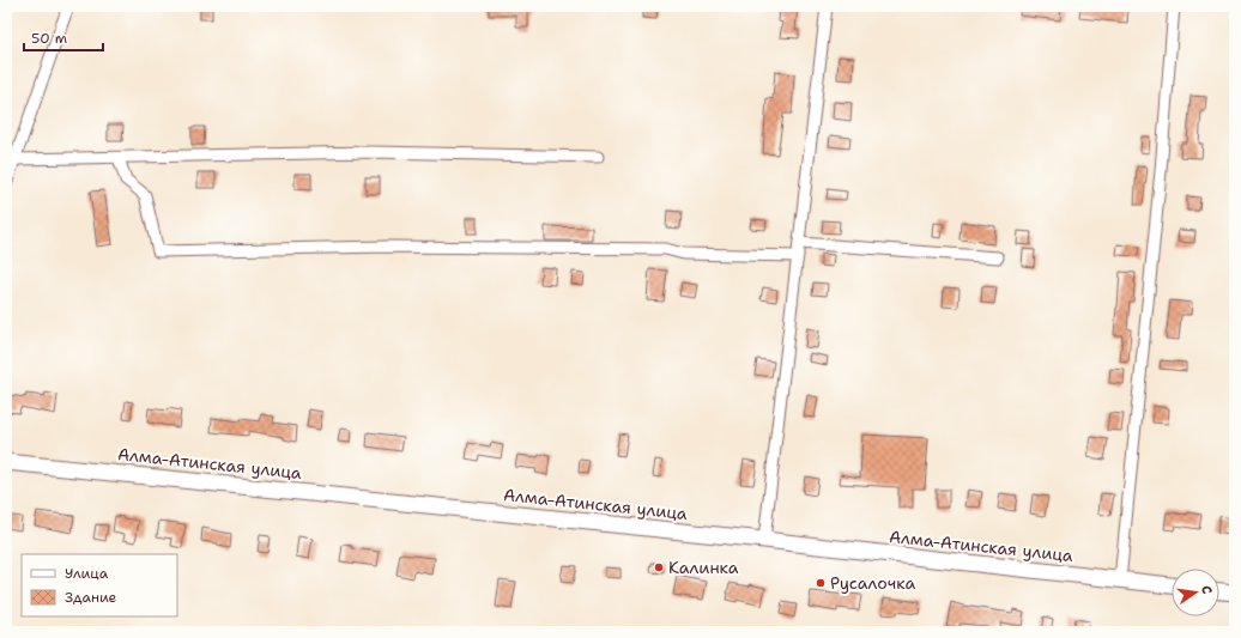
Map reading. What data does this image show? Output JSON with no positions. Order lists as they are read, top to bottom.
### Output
{
  "streets": {
    "highway": ["Алма-Атинская улица"]
  },
  "places": ["Калинка", "Русалочка"],
  "legend": ["Улица", "Здание"],
  "scale_bar": "50 m",
  "north": "right"
}
